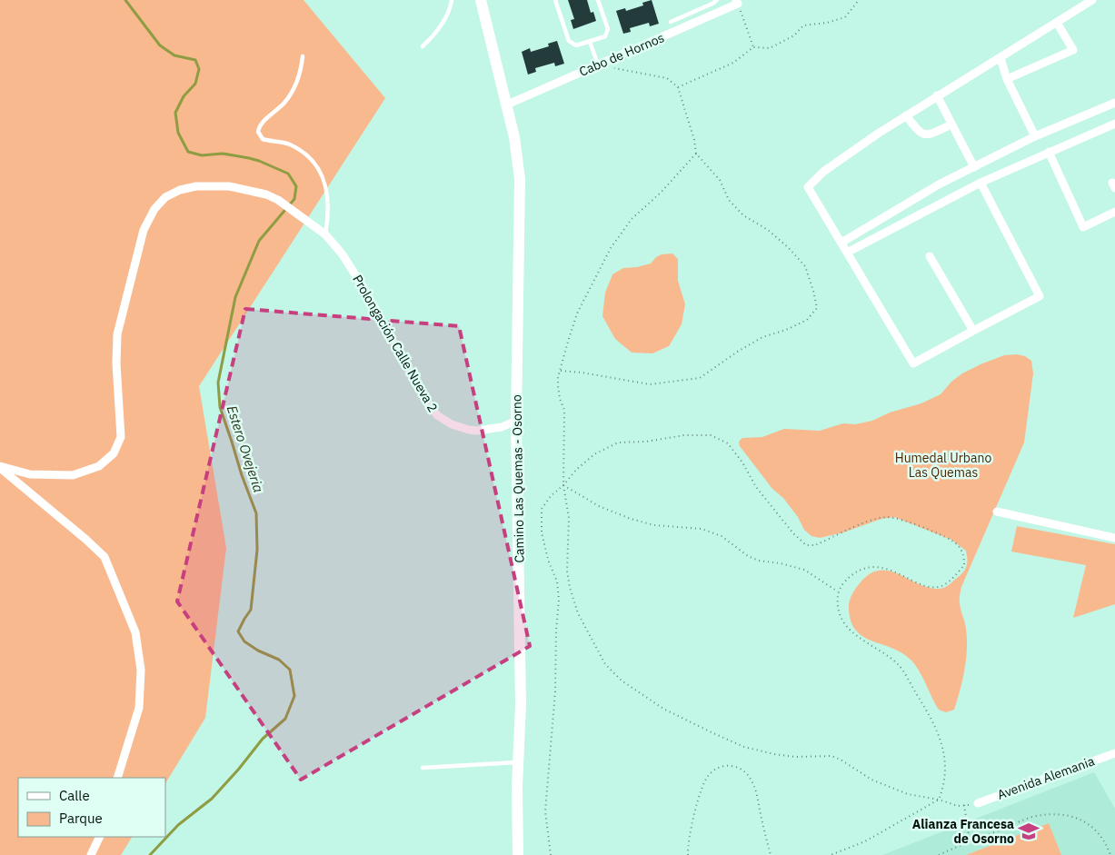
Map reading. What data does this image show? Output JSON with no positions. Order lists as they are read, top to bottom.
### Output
{
  "streets": {
    "main road": ["Camino Las Quemas - Osorno"],
    "street": ["Cabo de Hornos", "Prolongación Calle Nueva 2", "Avenida Alemania"]
  },
  "crossings": [
    ["Cabo de Hornos", "Camino Las Quemas - Osorno"],
    ["Prolongación Calle Nueva 2", "Camino Las Quemas - Osorno"]
  ],
  "water": ["Estero Ovejeria"],
  "parks": ["Humedal Urbano Las Quemas"],
  "places": {
    "school or university": ["Alianza Francesa de Osorno"]
  },
  "legend": ["Calle", "Parque"]
}
